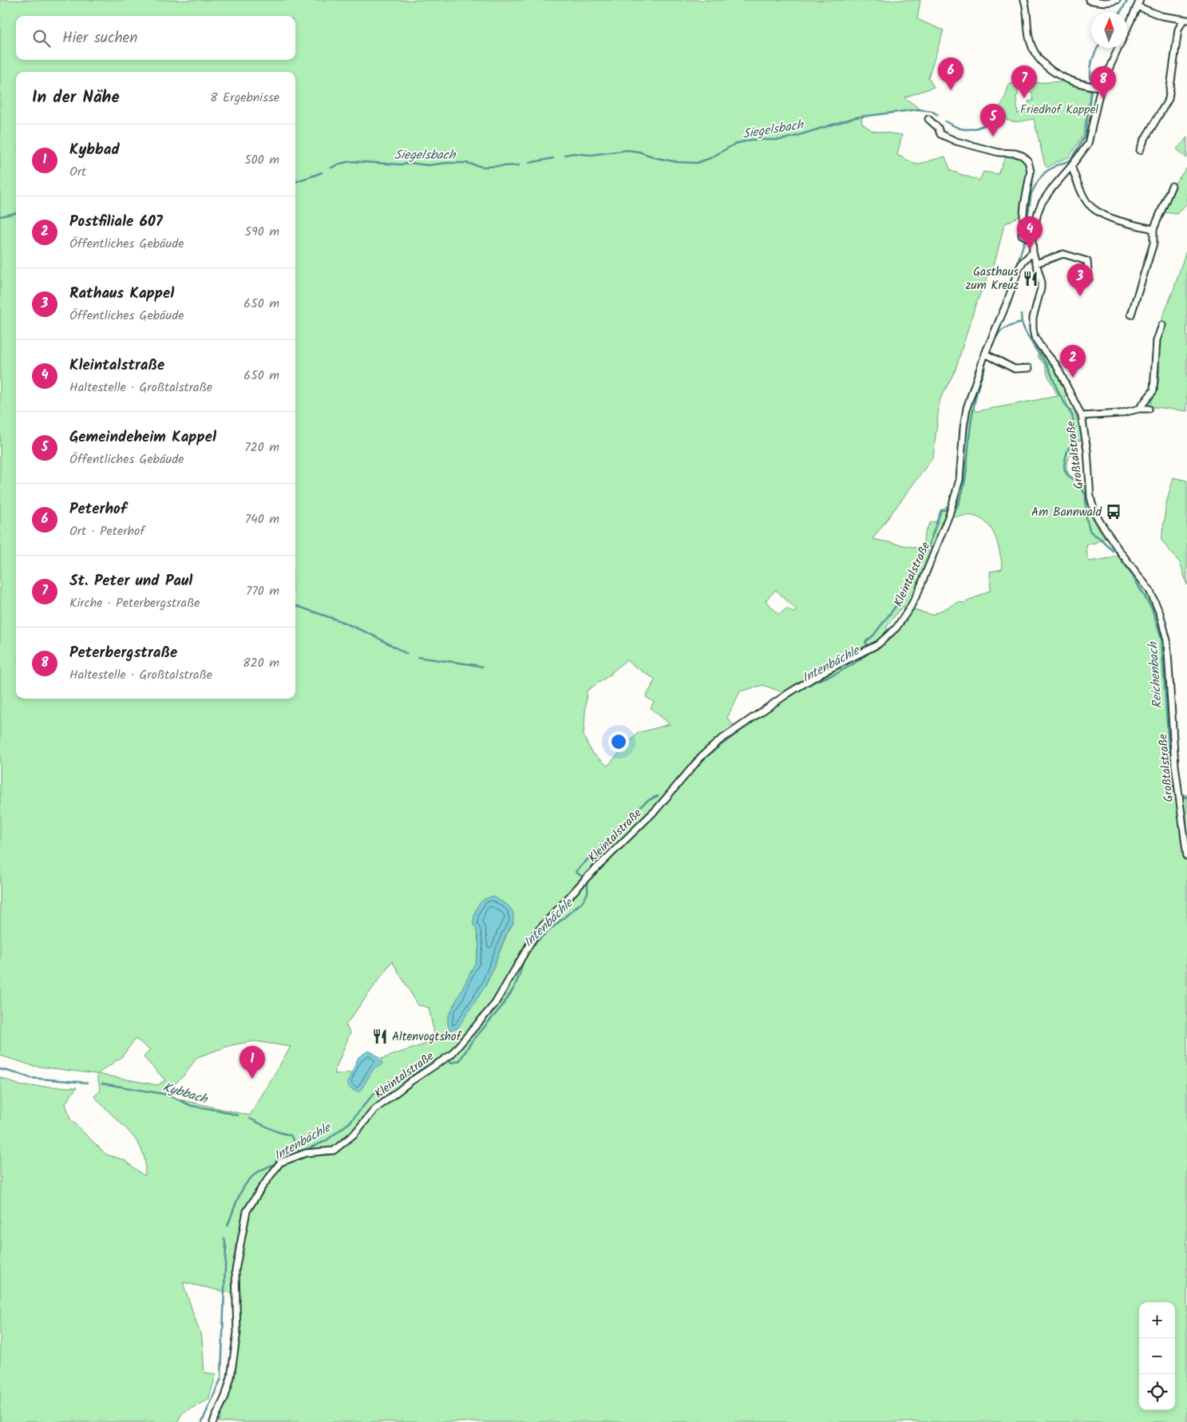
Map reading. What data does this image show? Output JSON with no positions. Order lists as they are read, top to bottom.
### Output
{
  "streets": {
    "street": ["Großtalstraße", "Kleintalstraße"]
  },
  "crossings": [
    ["Großtalstraße", "Kleintalstraße"]
  ],
  "water": [
    "Siegelsbach",
    "Intenbächle",
    "Reichenbach",
    "Kybbach"
  ],
  "parks": ["Friedhof Kappel"],
  "places": {
    "restaurant": ["Gasthaus zum Kreuz", "Altenvogtshof"],
    "bus stop": ["Am Bannwald"]
  },
  "north": "top",
  "page": {
    "search": "Hier suchen",
    "pins": [
      "6",
      "7",
      "8",
      "5",
      "4",
      "3",
      "2",
      "1"
    ],
    "heading": ["In der Nähe", "8 Ergebnisse"],
    "list": [
      {
        "mark": "1",
        "name": "Kybbad",
        "note": "Ort",
        "value": "500 m"
      },
      {
        "mark": "2",
        "name": "Postfiliale 607",
        "note": "Öffentliches Gebäude",
        "value": "590 m"
      },
      {
        "mark": "3",
        "name": "Rathaus Kappel",
        "note": "Öffentliches Gebäude",
        "value": "650 m"
      },
      {
        "mark": "4",
        "name": "Kleintalstraße",
        "note": "Haltestelle · Großtalstraße",
        "value": "650 m"
      },
      {
        "mark": "5",
        "name": "Gemeindeheim Kappel",
        "note": "Öffentliches Gebäude",
        "value": "720 m"
      },
      {
        "mark": "6",
        "name": "Peterhof",
        "note": "Ort · Peterhof",
        "value": "740 m"
      },
      {
        "mark": "7",
        "name": "St. Peter und Paul",
        "note": "Kirche · Peterbergstraße",
        "value": "770 m"
      },
      {
        "mark": "8",
        "name": "Peterbergstraße",
        "note": "Haltestelle · Großtalstraße",
        "value": "820 m"
      }
    ],
    "map_buttons": ["+", "−"]
  }
}
